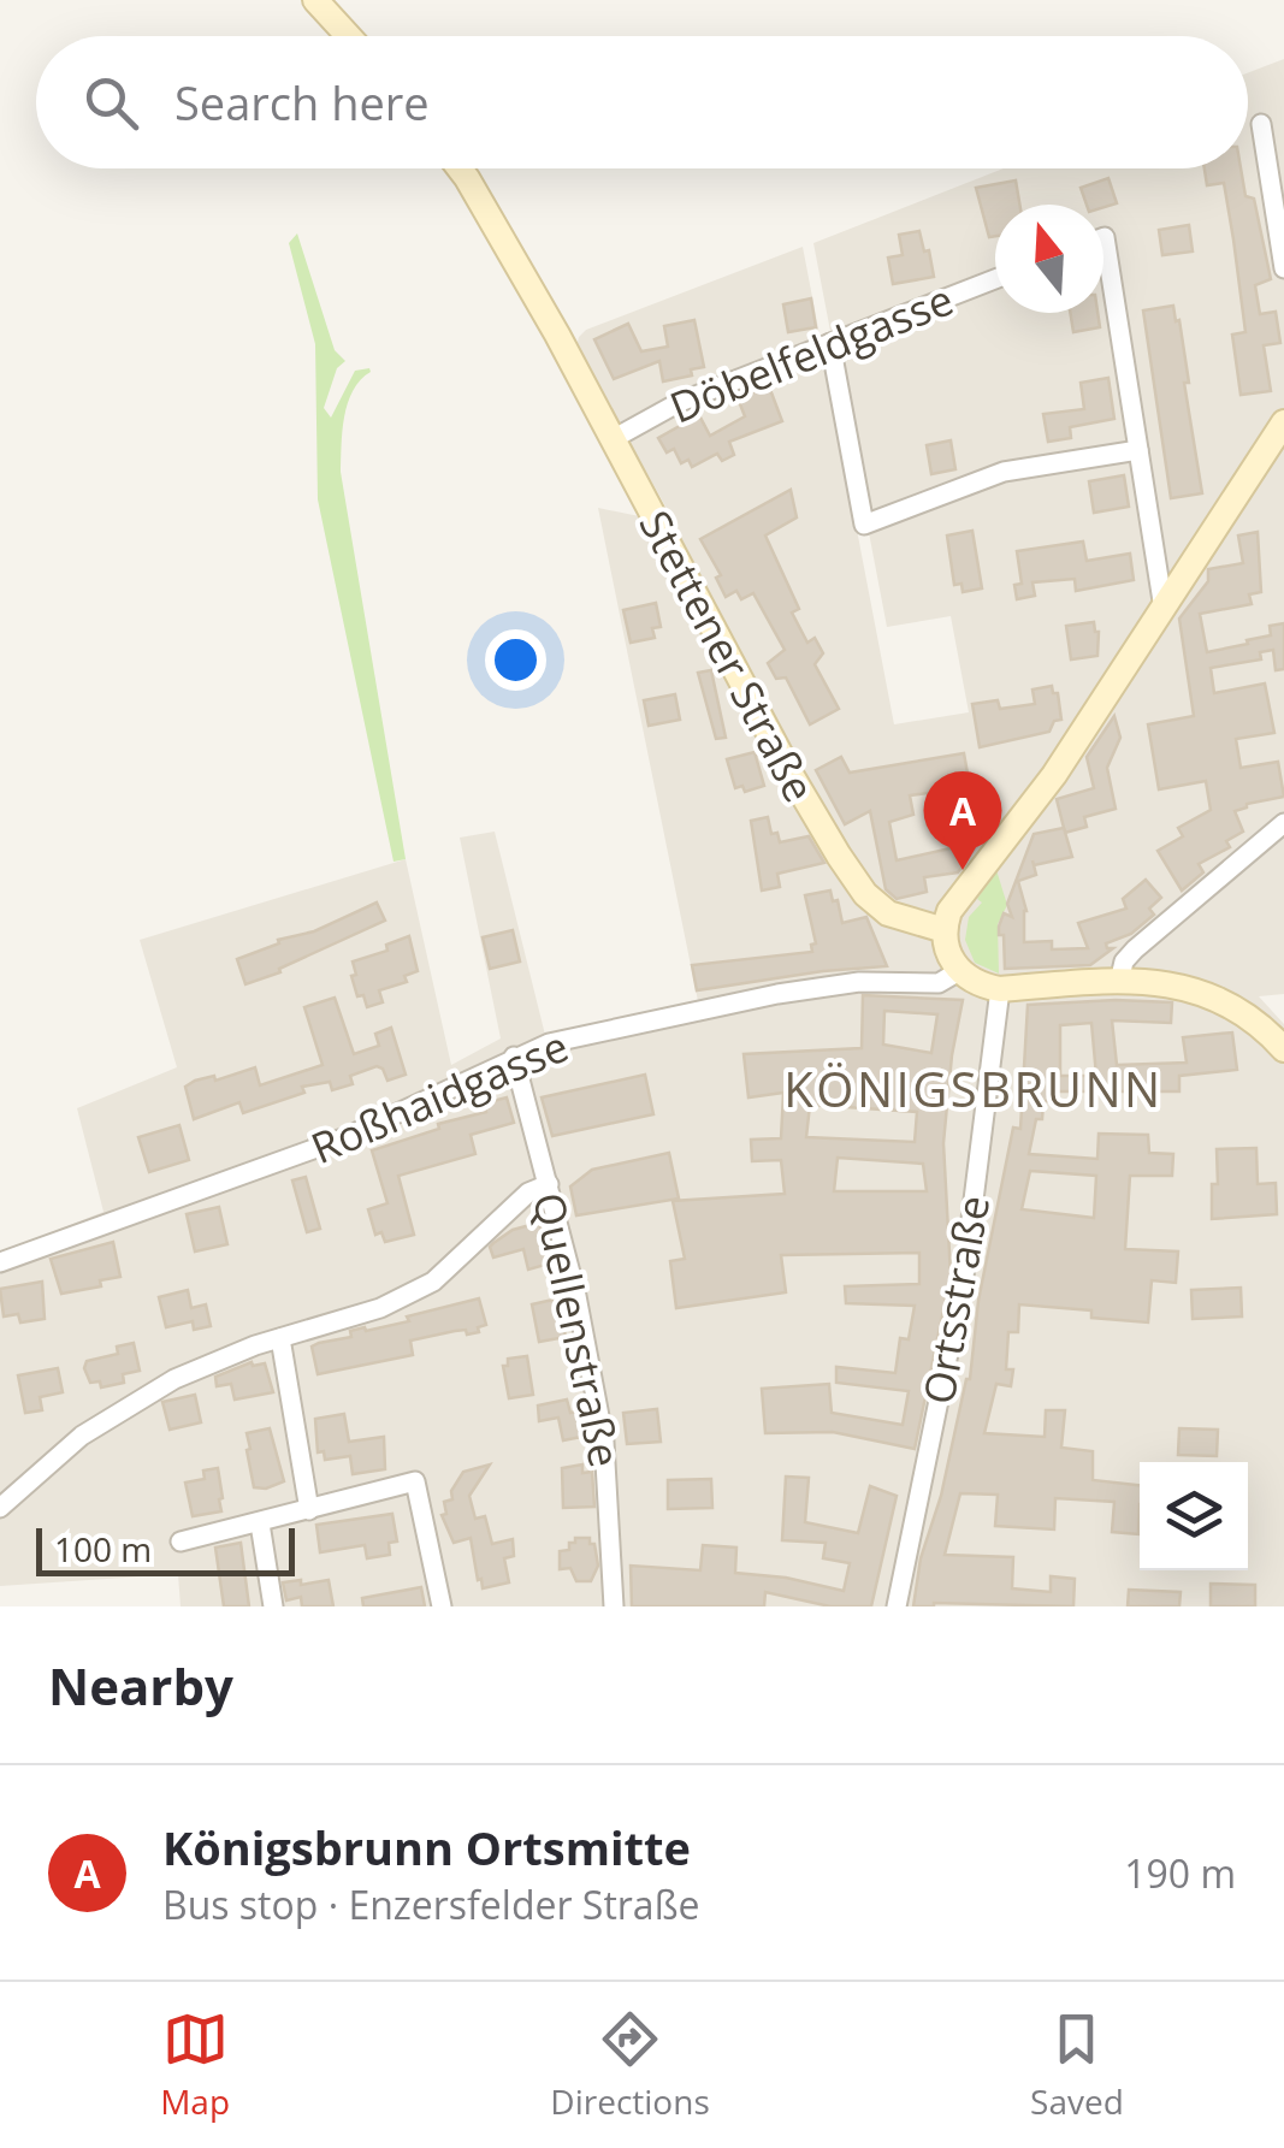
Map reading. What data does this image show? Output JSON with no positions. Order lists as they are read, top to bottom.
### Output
{
  "streets": {
    "street": [
      "Döbelfeldgasse",
      "Stettener Straße",
      "Roßhaidgasse",
      "Ortsstraße",
      "Quellenstraße"
    ]
  },
  "crossings": [
    ["Döbelfeldgasse", "Stettener Straße"],
    ["Roßhaidgasse", "Quellenstraße"]
  ],
  "districts": ["KÖNIGSBRUNN"],
  "scale_bar": "100 m",
  "north": "top",
  "page": {
    "search": "Search here",
    "pins": "A",
    "scale": "100 m",
    "heading": "Nearby",
    "list": [
      {
        "mark": "A",
        "name": "Königsbrunn Ortsmitte",
        "note": "Bus stop · Enzersfelder Straße",
        "value": "190 m"
      }
    ],
    "nav": ["Map", "Directions", "Saved"]
  }
}
